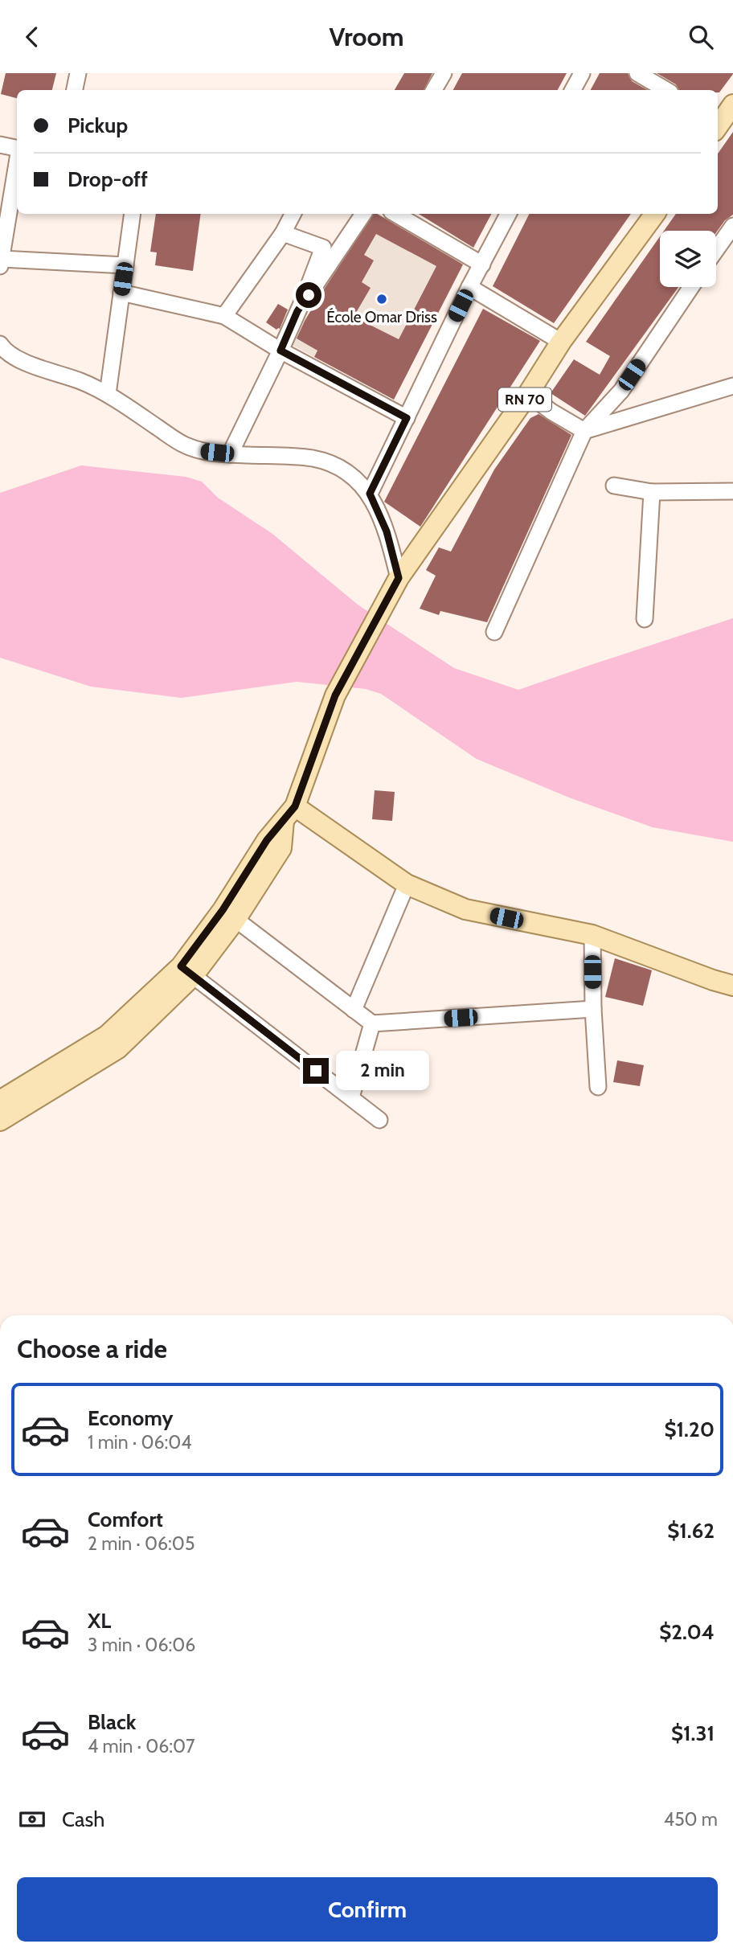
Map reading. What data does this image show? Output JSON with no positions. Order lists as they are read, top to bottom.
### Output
{
  "streets": {
    "main road": ["RN 70"]
  },
  "places": ["École Omar Driss"],
  "page": {
    "header": "Vroom",
    "banner": ["Pickup", "Drop-off"],
    "bubble": "2 min",
    "heading": "Choose a ride",
    "list": [
      {
        "name": "Economy",
        "note": "1 min · 06:04",
        "value": "$1.20"
      },
      {
        "name": "Comfort",
        "note": "2 min · 06:05",
        "value": "$1.62"
      },
      {
        "name": "XL",
        "note": "3 min · 06:06",
        "value": "$2.04"
      },
      {
        "name": "Black",
        "note": "4 min · 06:07",
        "value": "$1.31"
      }
    ],
    "pay": ["Cash", "450 m"],
    "buttons": "Confirm"
  }
}
